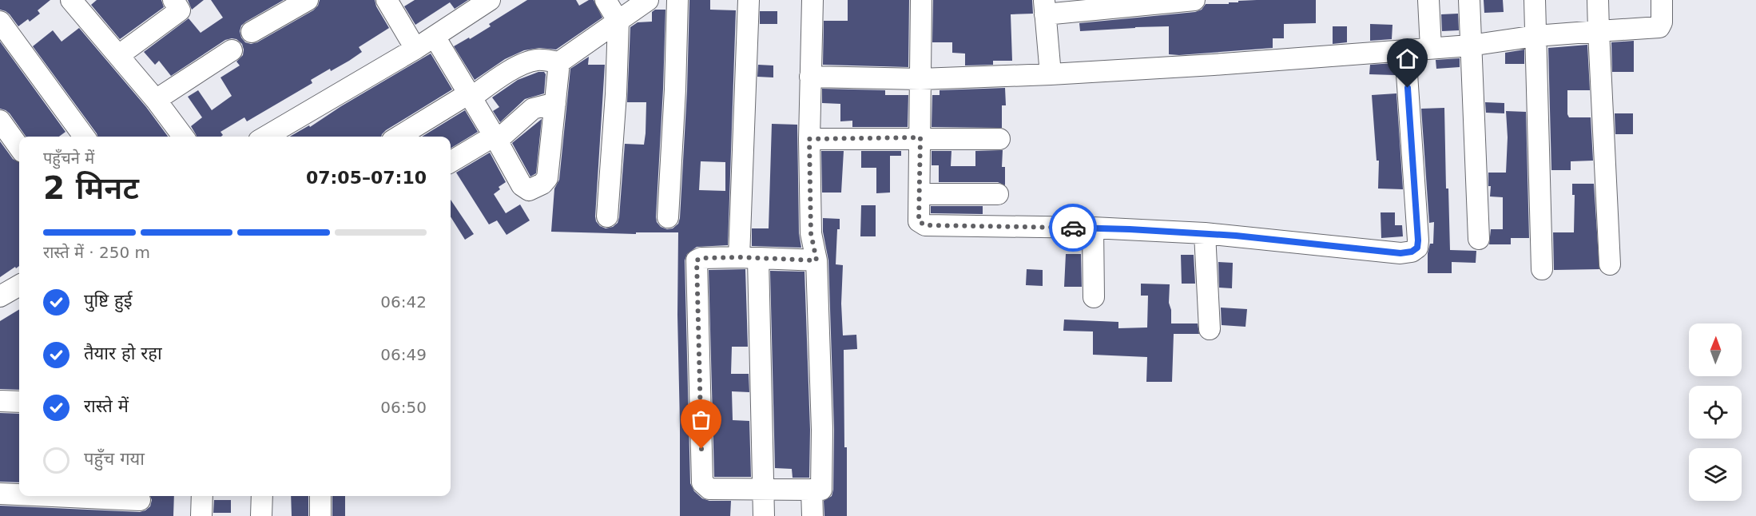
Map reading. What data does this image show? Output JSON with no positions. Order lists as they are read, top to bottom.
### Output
{
  "north": "top",
  "page": {
    "heading": ["2 मिनट", "पहुँचने में", "07:05–07:10"],
    "bar": "रास्ते में · 250 m",
    "list": [
      ["पुष्टि हुई", "06:42"],
      ["तैयार हो रहा", "06:49"],
      ["रास्ते में", "06:50"],
      "पहुँच गया"
    ]
  }
}
